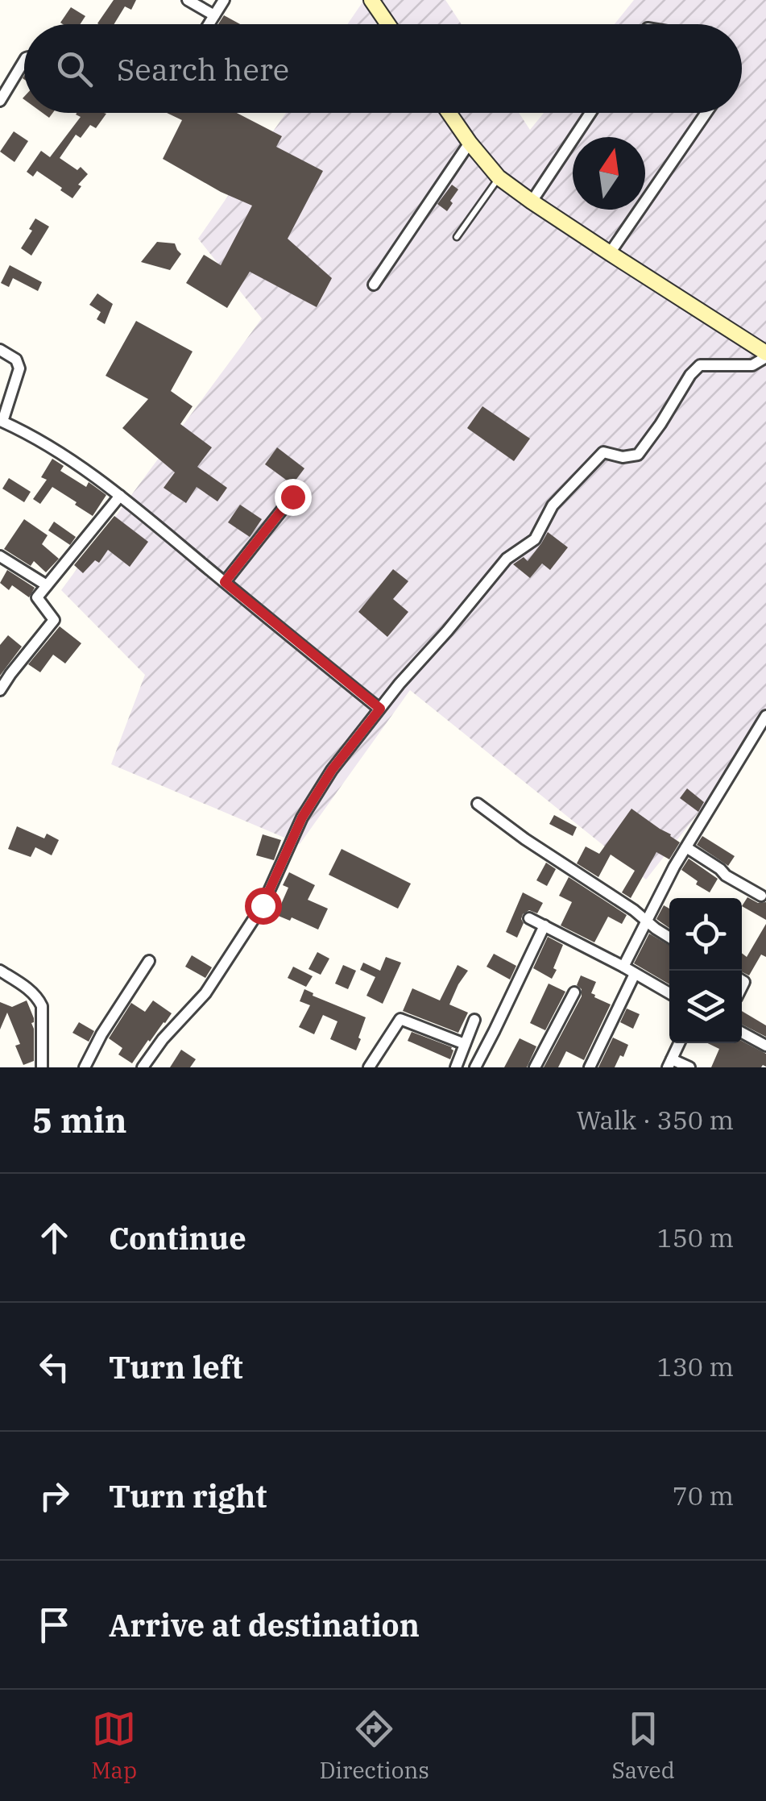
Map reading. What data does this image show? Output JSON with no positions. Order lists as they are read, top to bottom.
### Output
{
  "north": "top",
  "page": {
    "search": "Search here",
    "heading": ["5 min", "Walk · 350 m"],
    "list": [
      ["Continue", "150 m"],
      ["Turn left", "130 m"],
      ["Turn right", "70 m"],
      "Arrive at destination"
    ],
    "nav": ["Map", "Directions", "Saved"]
  }
}
